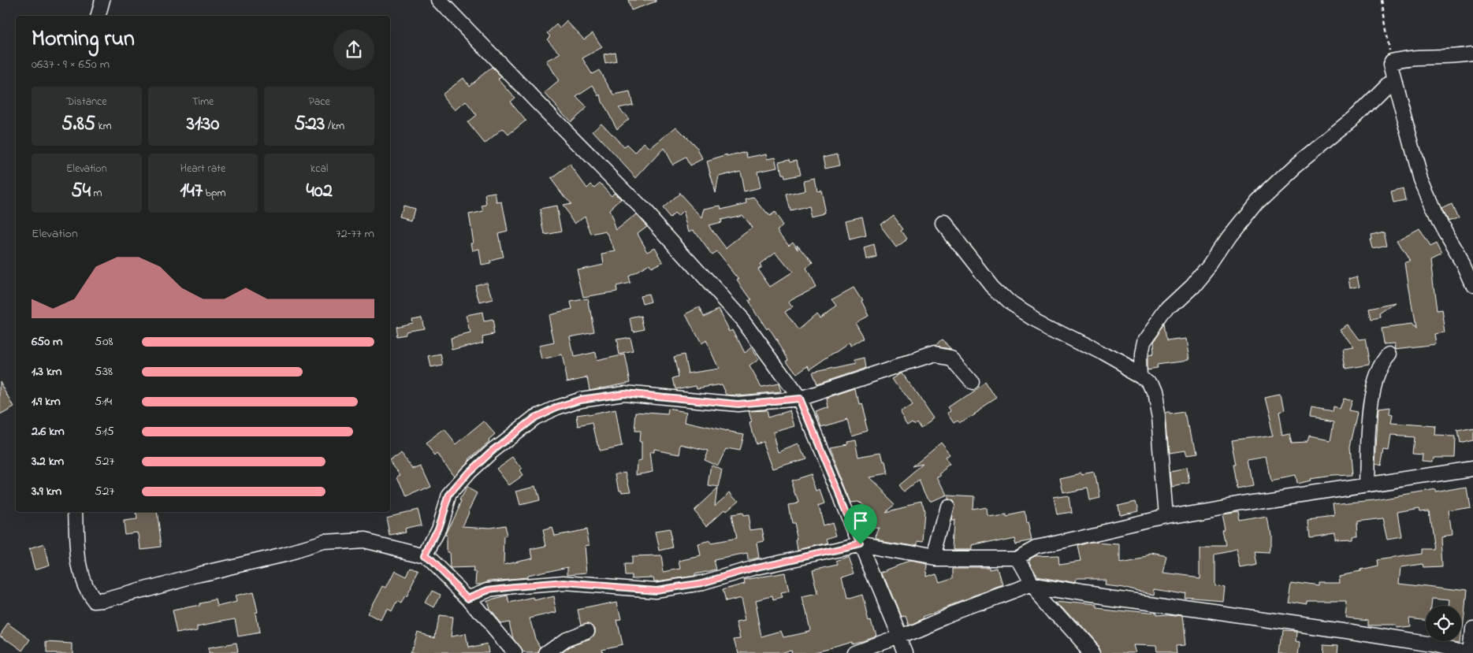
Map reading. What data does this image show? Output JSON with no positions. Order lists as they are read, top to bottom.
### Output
{
  "page": {
    "heading": ["Morning run", "06:37 · 9 × 650 m"],
    "stats": [
      ["Distance", "5.85 km"],
      ["Time", "31:30"],
      ["Pace", "5:23 /km"],
      ["Elevation", "54 m"],
      ["Heart rate", "147 bpm"],
      ["kcal", "402"]
    ],
    "chart": ["Elevation", "72–77 m"],
    "list": [
      {
        "name": "650 m",
        "note": "5:08"
      },
      {
        "name": "1.3 km",
        "note": "5:38"
      },
      {
        "name": "1.9 km",
        "note": "5:14"
      },
      {
        "name": "2.6 km",
        "note": "5:15"
      },
      {
        "name": "3.2 km",
        "note": "5:27"
      },
      {
        "name": "3.9 km",
        "note": "5:27"
      }
    ]
  }
}
